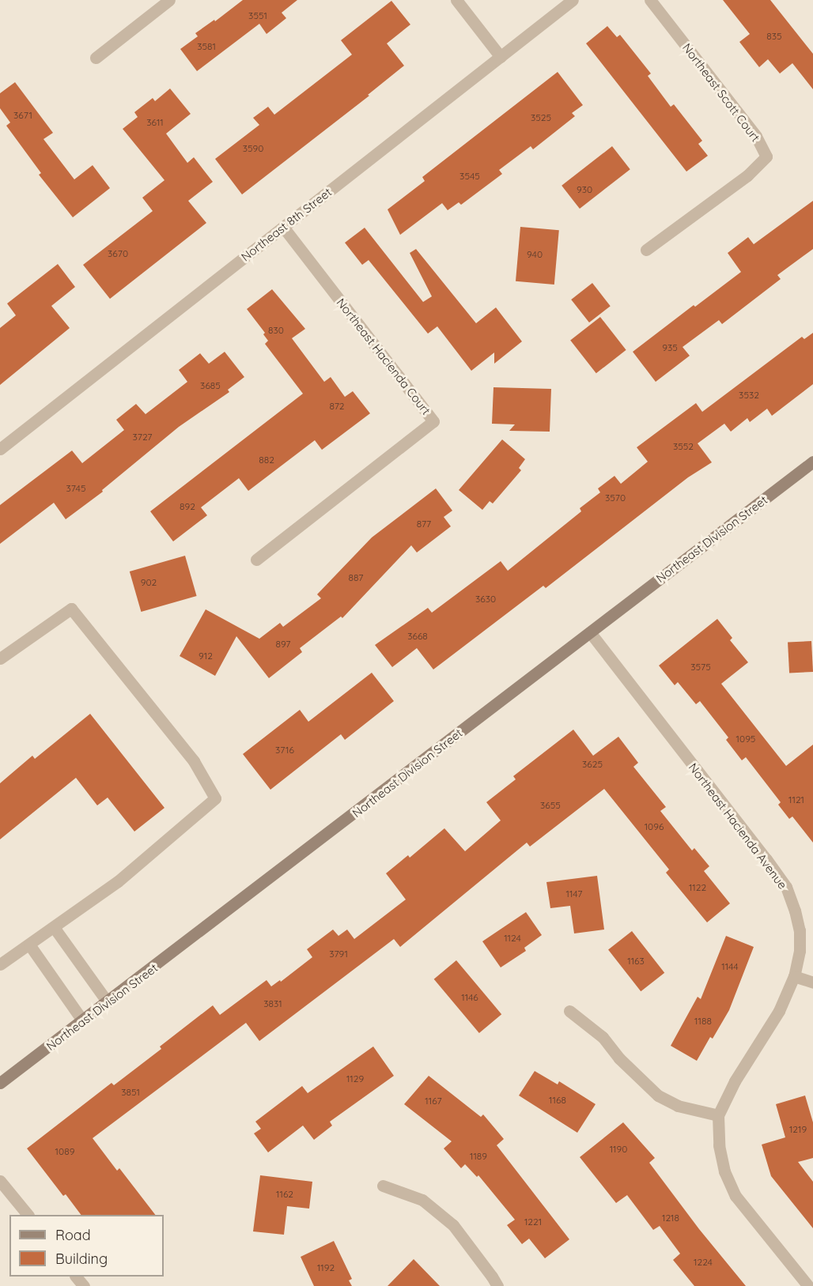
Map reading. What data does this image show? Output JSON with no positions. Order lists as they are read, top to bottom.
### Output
{
  "streets": {
    "street": [
      "Northeast Scott Court",
      "Northeast 8th Street",
      "Northeast Hacienda Court",
      "Northeast Division Street",
      "Northeast Hacienda Avenue"
    ]
  },
  "crossings": [
    ["Northeast 8th Street", "Northeast Hacienda Court"],
    ["Northeast Division Street", "Northeast Hacienda Avenue"]
  ],
  "house_numbers": [
    "3551",
    "835",
    "3581",
    "3671",
    "3525",
    "3611",
    "3590",
    "3545",
    "930",
    "3670",
    "940",
    "830",
    "935",
    "3685",
    "3532",
    "872",
    "3727",
    "3552",
    "882",
    "3745",
    "3570",
    "892",
    "877",
    "887",
    "902",
    "3630",
    "3668",
    "897",
    "912",
    "3575",
    "1095",
    "3716",
    "3625",
    "1121",
    "3655",
    "1096",
    "1122",
    "1147",
    "1124",
    "3791",
    "1163",
    "1144",
    "1146",
    "3831",
    "1188",
    "1129",
    "3851",
    "1168",
    "1167",
    "1219",
    "1190",
    "1089",
    "1189",
    "1162",
    "1218",
    "1221",
    "1224",
    "1192"
  ],
  "legend": ["Road", "Building"]
}
